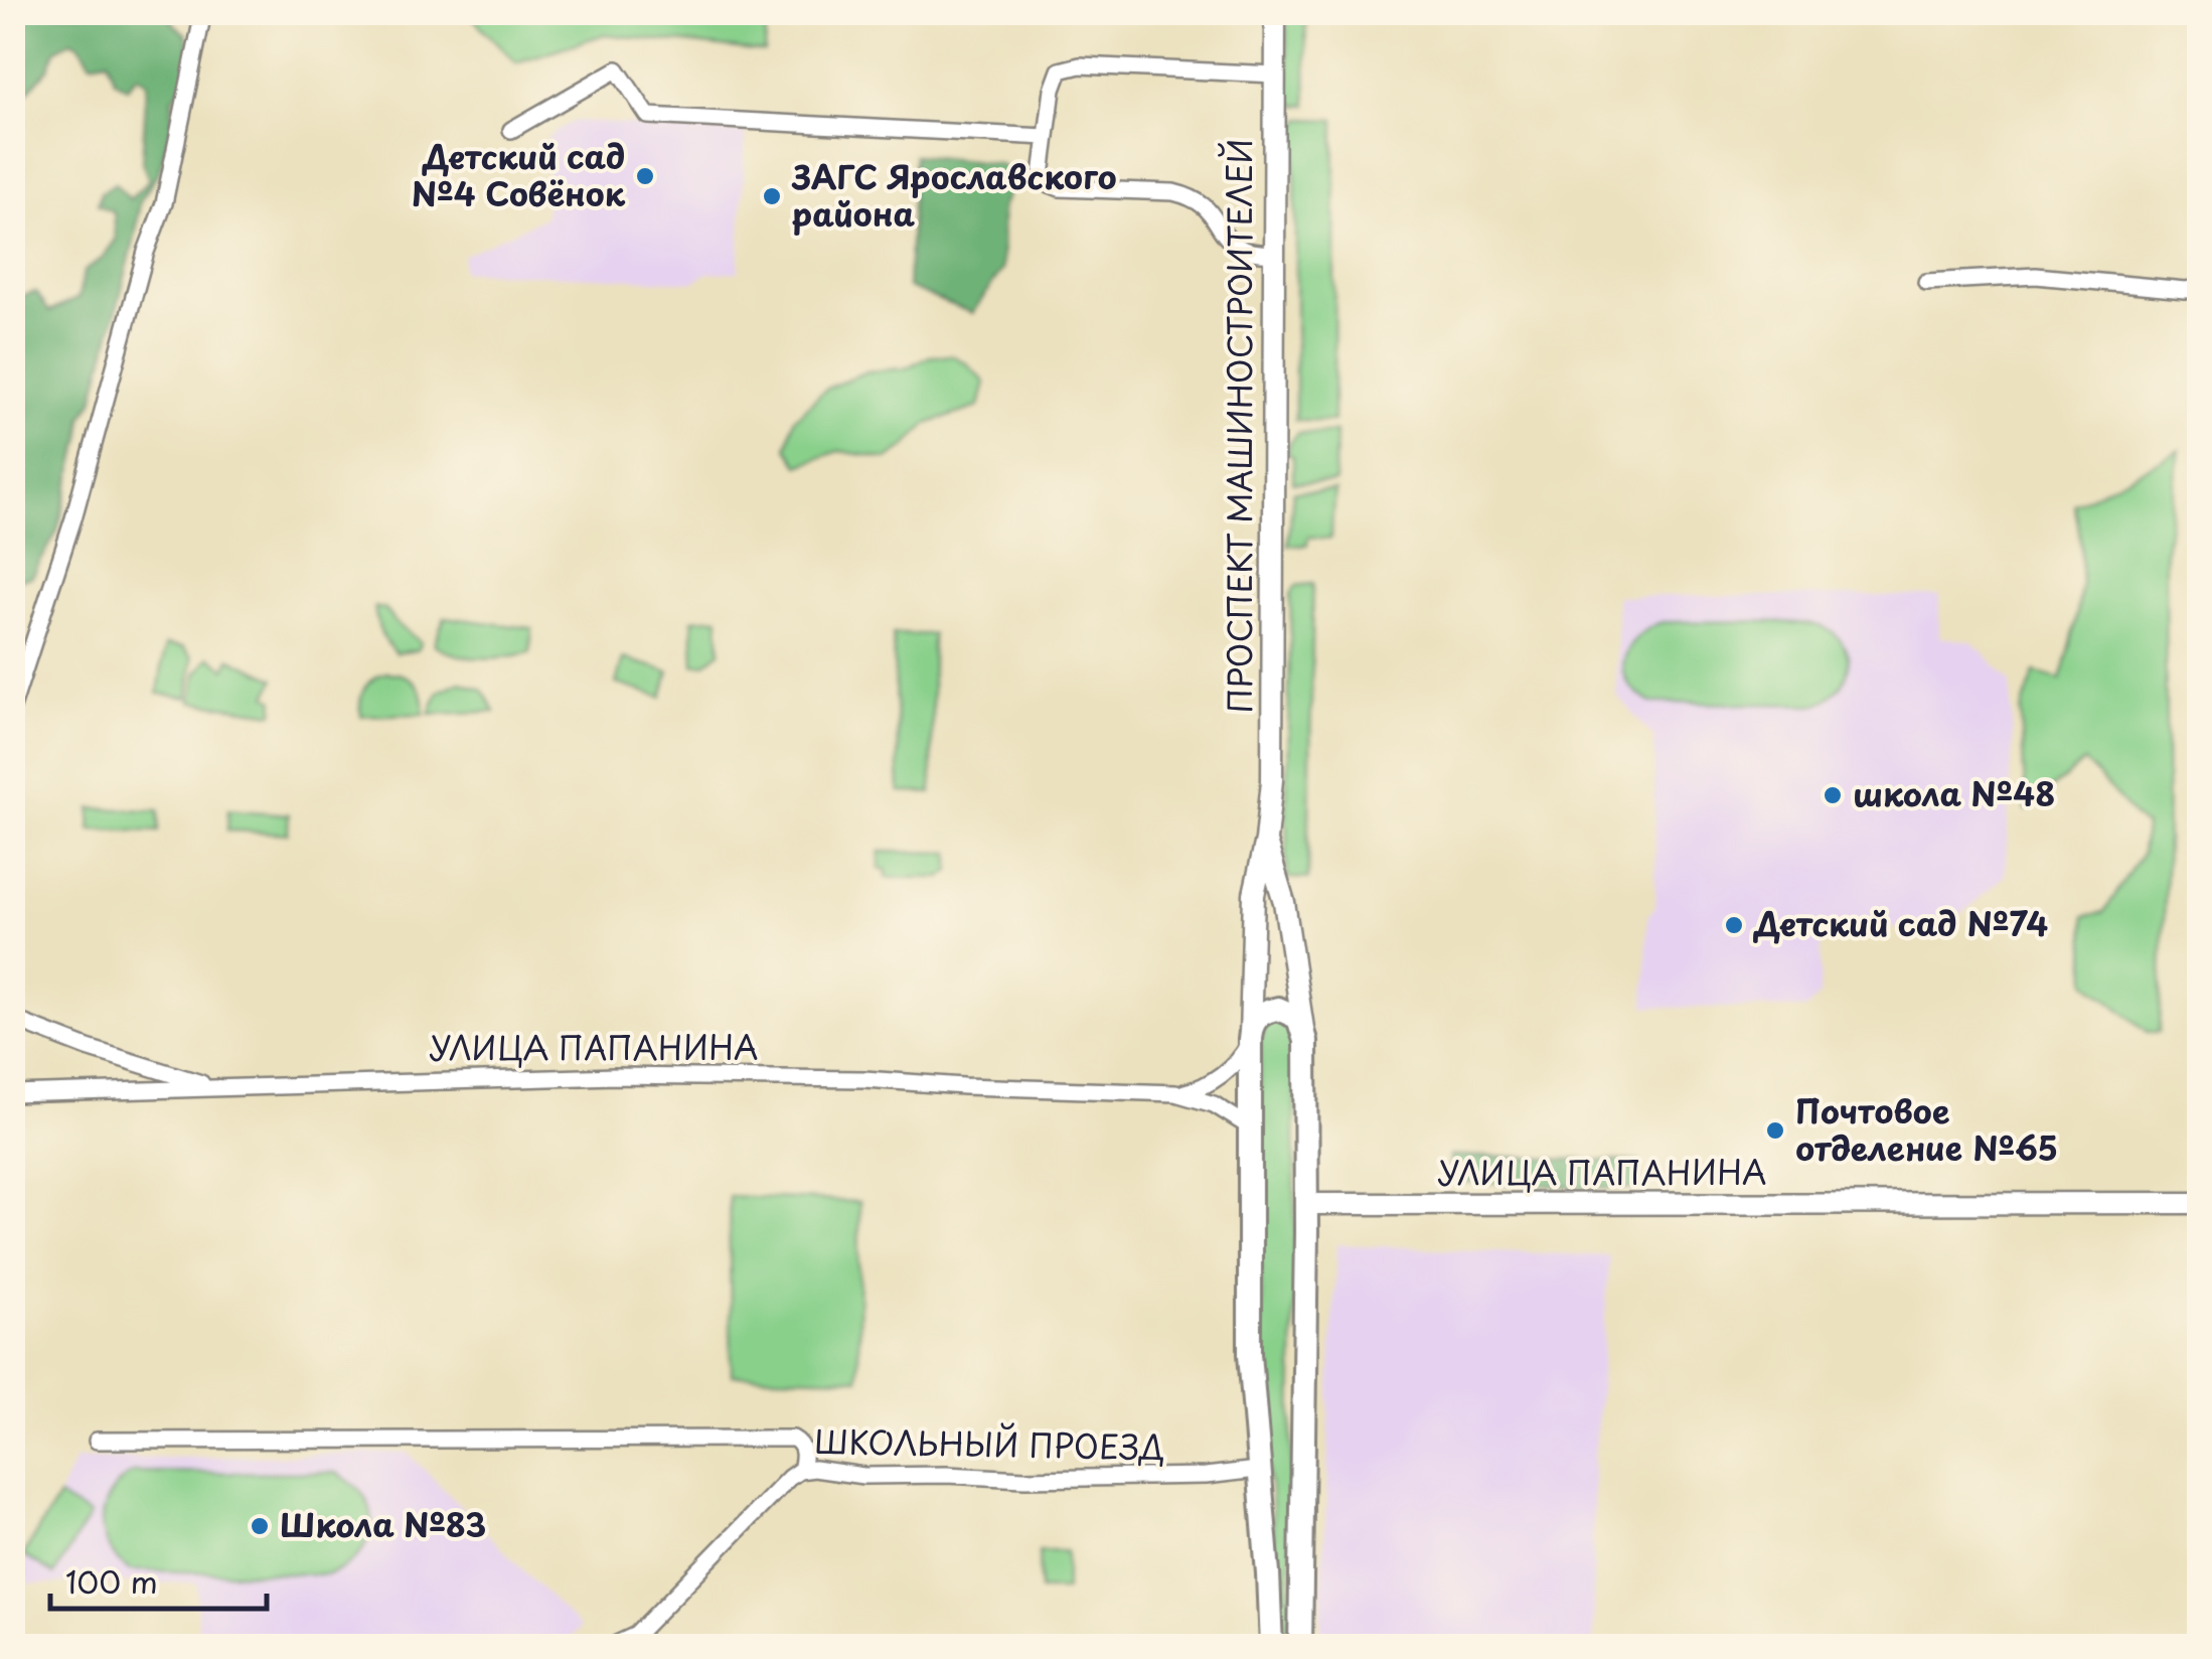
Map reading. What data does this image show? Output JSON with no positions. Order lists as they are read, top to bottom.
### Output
{
  "streets": {
    "main road": ["ПРОСПЕКТ МАШИНОСТРОИТЕЛЕЙ"],
    "street": ["УЛИЦА ПАПАНИНА", "ШКОЛЬНЫЙ ПРОЕЗД"]
  },
  "crossings": [
    ["ПРОСПЕКТ МАШИНОСТРОИТЕЛЕЙ", "УЛИЦА ПАПАНИНА"],
    ["ПРОСПЕКТ МАШИНОСТРОИТЕЛЕЙ", "ШКОЛЬНЫЙ ПРОЕЗД"]
  ],
  "places": [
    "Детский сад №4 Совёнок",
    "ЗАГС Ярославского района",
    "школа №48",
    "Детский сад №74",
    "Почтовое отделение №65",
    "Школа №83"
  ],
  "scale_bar": "100 m"
}
